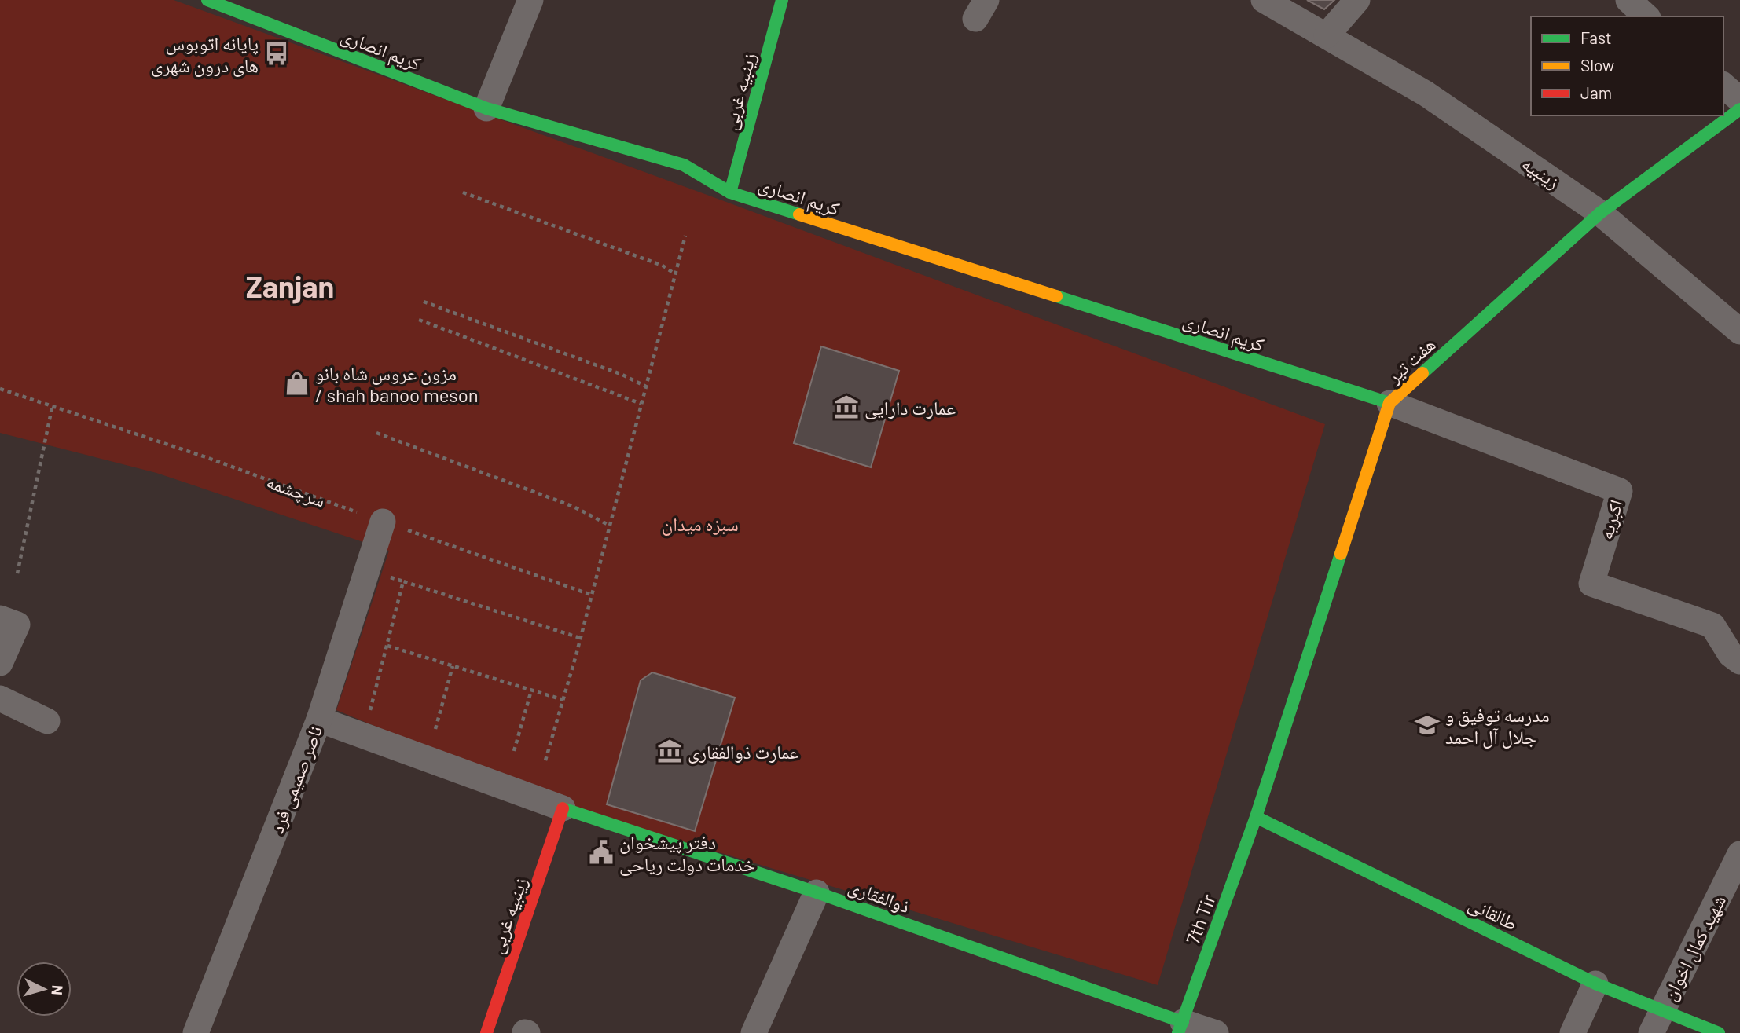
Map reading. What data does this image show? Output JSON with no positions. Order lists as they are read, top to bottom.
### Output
{
  "streets": {
    "main road": [
      "کریم انصاری",
      "زینبیه غربی",
      "هفت تیر",
      "ذوالفقاری",
      "طالقانی",
      "7th Tir"
    ],
    "street": [
      "زینبیه",
      "اکبریه",
      "ناصر صمیمی فرد",
      "شهید کمال اخوان"
    ],
    "path": ["سرچشمه"]
  },
  "crossings": [
    ["کریم انصاری", "زینبیه غربی"],
    ["کریم انصاری", "هفت تیر"],
    ["کریم انصاری", "اکبریه"],
    ["زینبیه غربی", "ذوالفقاری"],
    ["زینبیه", "هفت تیر"],
    ["هفت تیر", "اکبریه"],
    ["هفت تیر", "طالقانی"],
    ["هفت تیر", "7th Tir"],
    ["سرچشمه", "ناصر صمیمی فرد"],
    ["ذوالفقاری", "7th Tir"],
    ["طالقانی", "7th Tir"],
    ["طالقانی", "شهید کمال اخوان"]
  ],
  "districts": ["Zanjan"],
  "parks": ["سبزه میدان"],
  "places": {
    "bus stop": ["پایانه اتوبوس های درون شهری"],
    "shop": ["مزون عروس شاه بانو / shah banoo meson"],
    "museum": ["عمارت دارایی", "عمارت ذوالفقاری"],
    "school or university": ["مدرسه توفیق و جلال آل احمد"],
    "public building": ["دفتر پیشخوان خدمات دولت ریاحی"]
  },
  "legend": ["Fast", "Slow", "Jam"],
  "north": "right"
}
